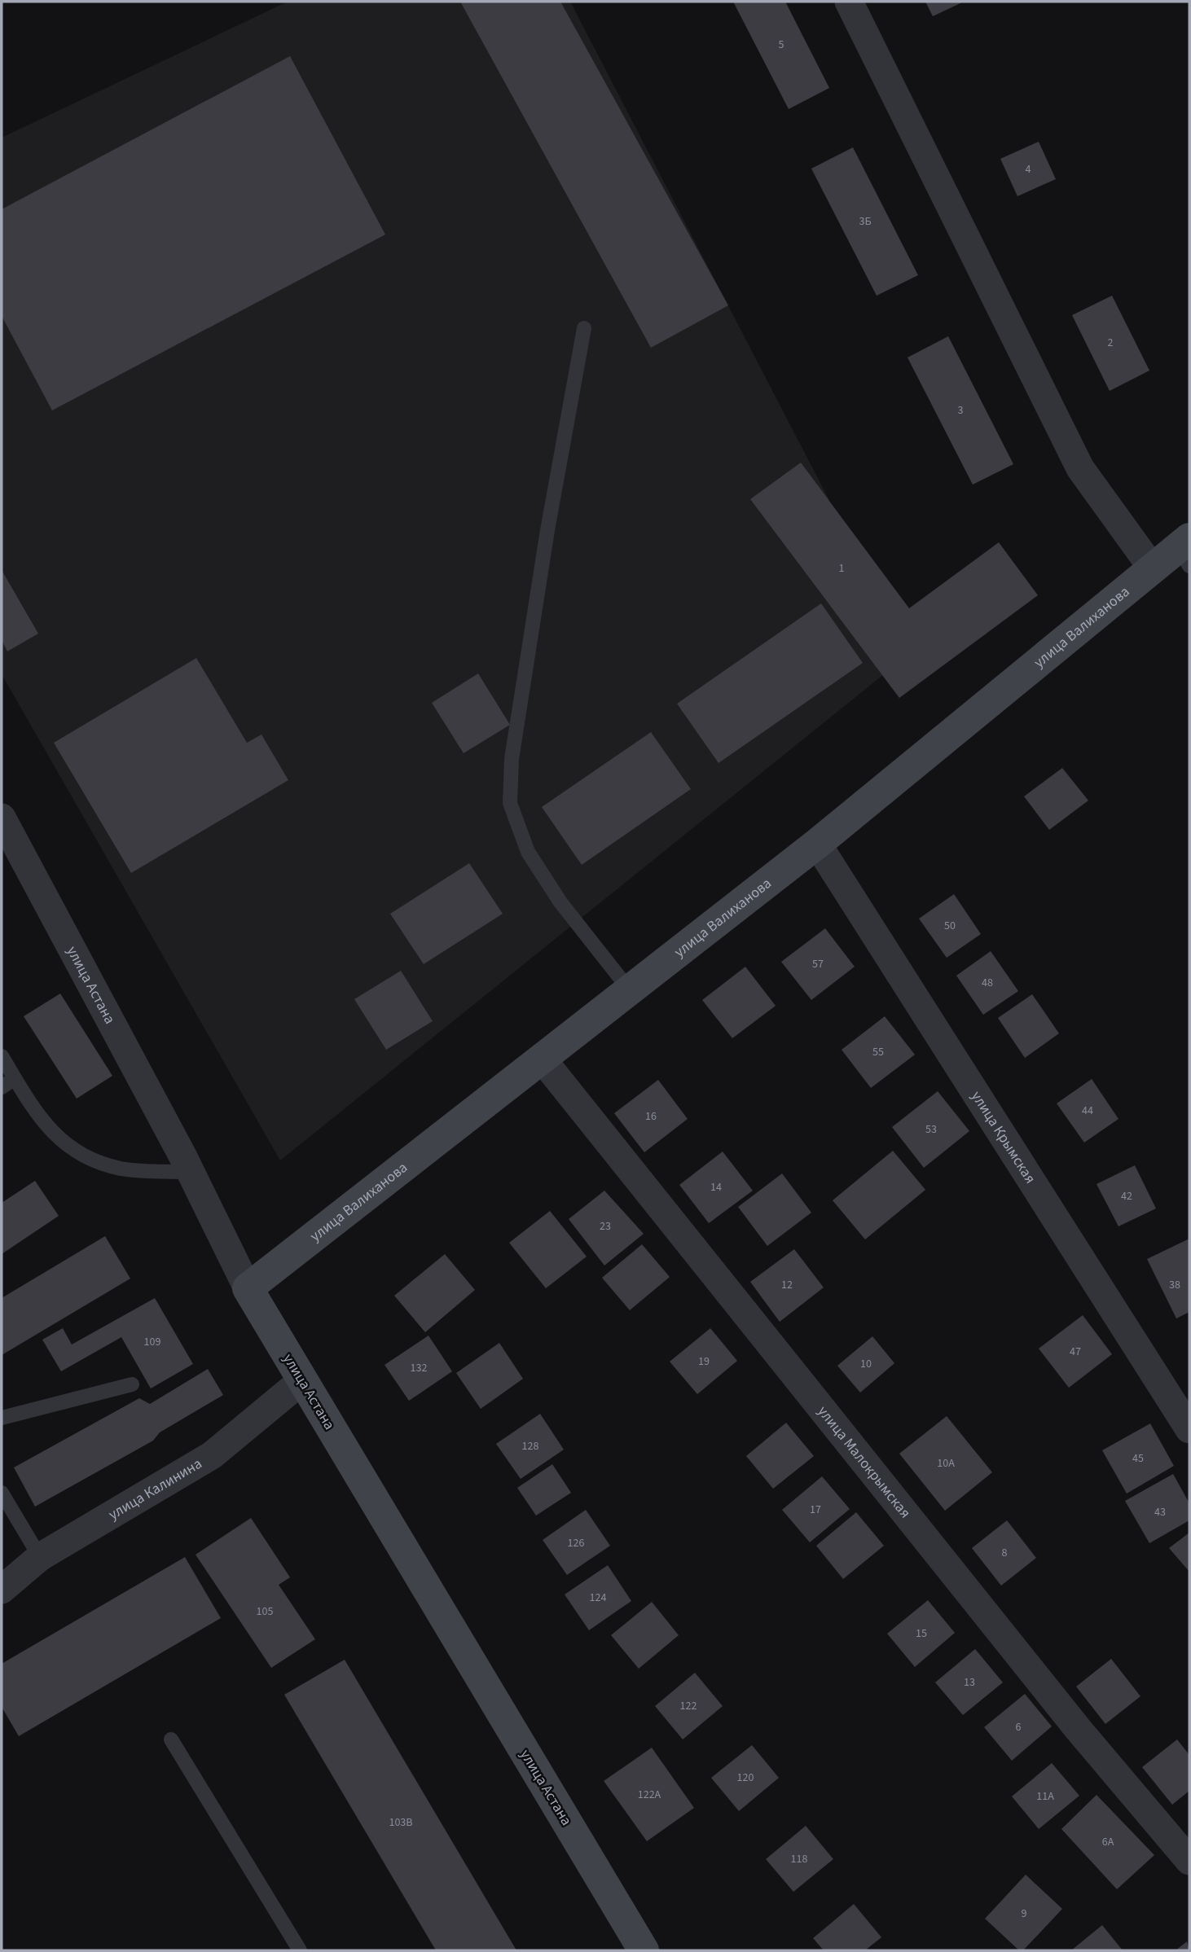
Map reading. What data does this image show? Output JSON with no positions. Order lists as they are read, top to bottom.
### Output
{
  "streets": {
    "main road": ["улица Валиханова", "улица Астана"],
    "street": ["улица Крымская", "улица Малокрымская", "улица Калинина"]
  },
  "crossings": [
    ["улица Валиханова", "улица Астана"],
    ["улица Валиханова", "улица Крымская"],
    ["улица Валиханова", "улица Малокрымская"],
    ["улица Астана", "улица Калинина"]
  ],
  "house_numbers": [
    "5",
    "4",
    "3Б",
    "2",
    "3",
    "1",
    "50",
    "57",
    "48",
    "55",
    "44",
    "16",
    "53",
    "14",
    "42",
    "23",
    "12",
    "38",
    "109",
    "47",
    "19",
    "10",
    "132",
    "128",
    "45",
    "10А",
    "17",
    "43",
    "126",
    "8",
    "124",
    "105",
    "15",
    "13",
    "122",
    "6",
    "120",
    "122А",
    "11А",
    "103В",
    "6А",
    "118",
    "9"
  ]
}
